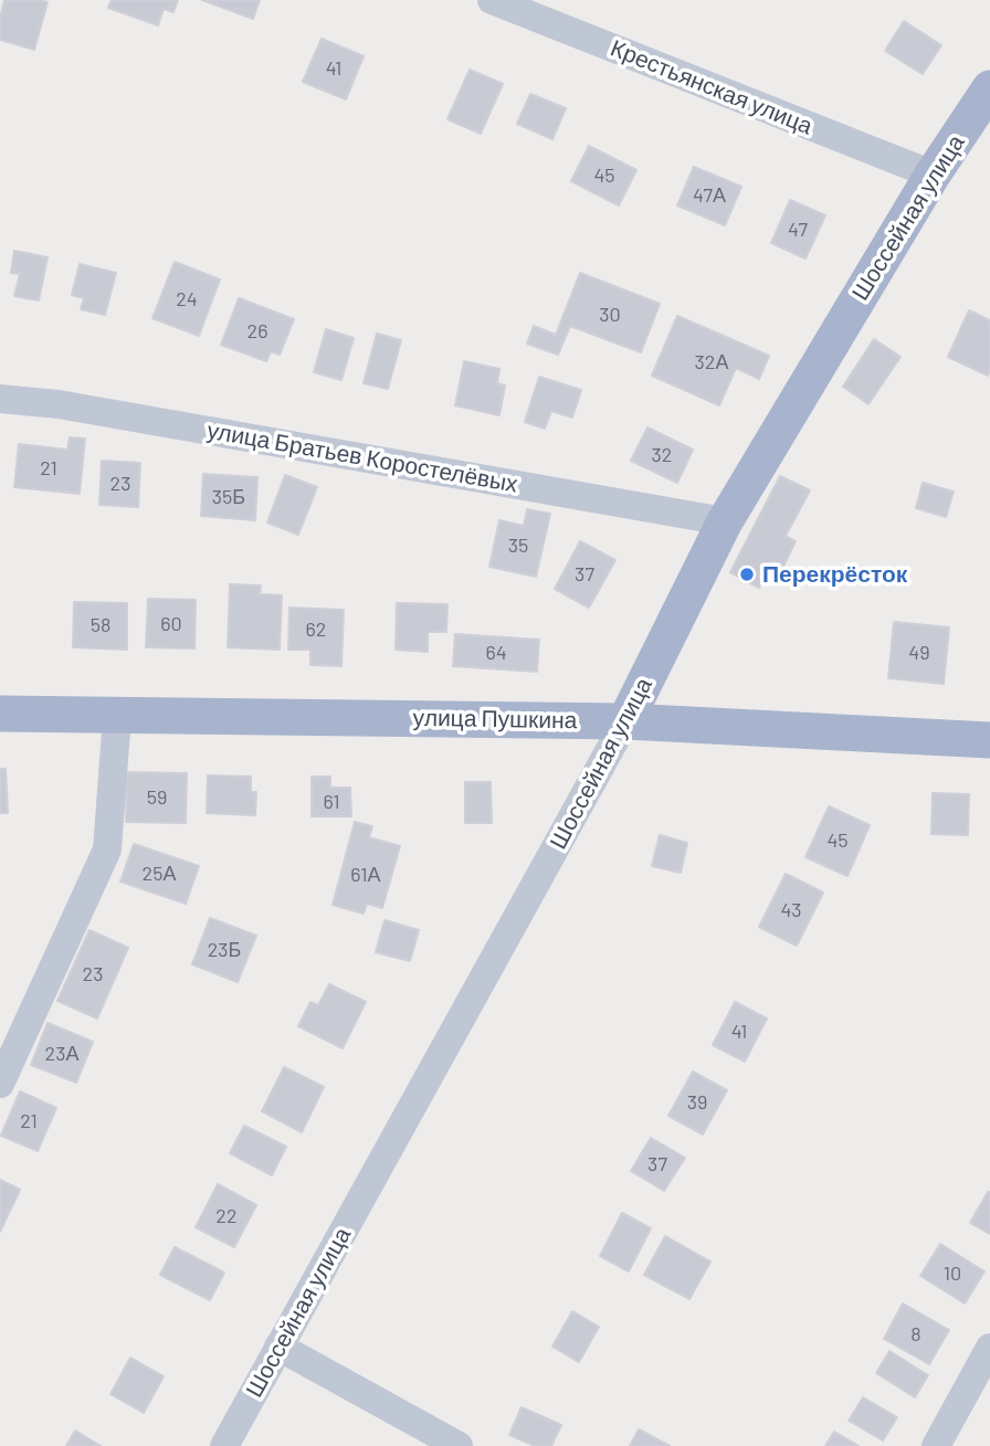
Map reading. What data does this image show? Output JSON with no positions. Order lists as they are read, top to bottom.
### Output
{
  "streets": {
    "main road": ["Шоссейная улица", "улица Пушкина"],
    "street": ["Крестьянская улица", "улица Братьев Коростелёвых"]
  },
  "crossings": [
    ["Крестьянская улица", "Шоссейная улица"],
    ["Шоссейная улица", "улица Братьев Коростелёвых"],
    ["Шоссейная улица", "улица Пушкина"]
  ],
  "places": ["Перекрёсток"],
  "house_numbers": [
    "41",
    "45",
    "47А",
    "47",
    "24",
    "30",
    "26",
    "32А",
    "32",
    "21",
    "23",
    "35Б",
    "35",
    "37",
    "60",
    "58",
    "62",
    "64",
    "49",
    "59",
    "61",
    "45",
    "25А",
    "61А",
    "43",
    "23Б",
    "23",
    "41",
    "23А",
    "39",
    "21",
    "37",
    "22",
    "10",
    "8"
  ]
}
